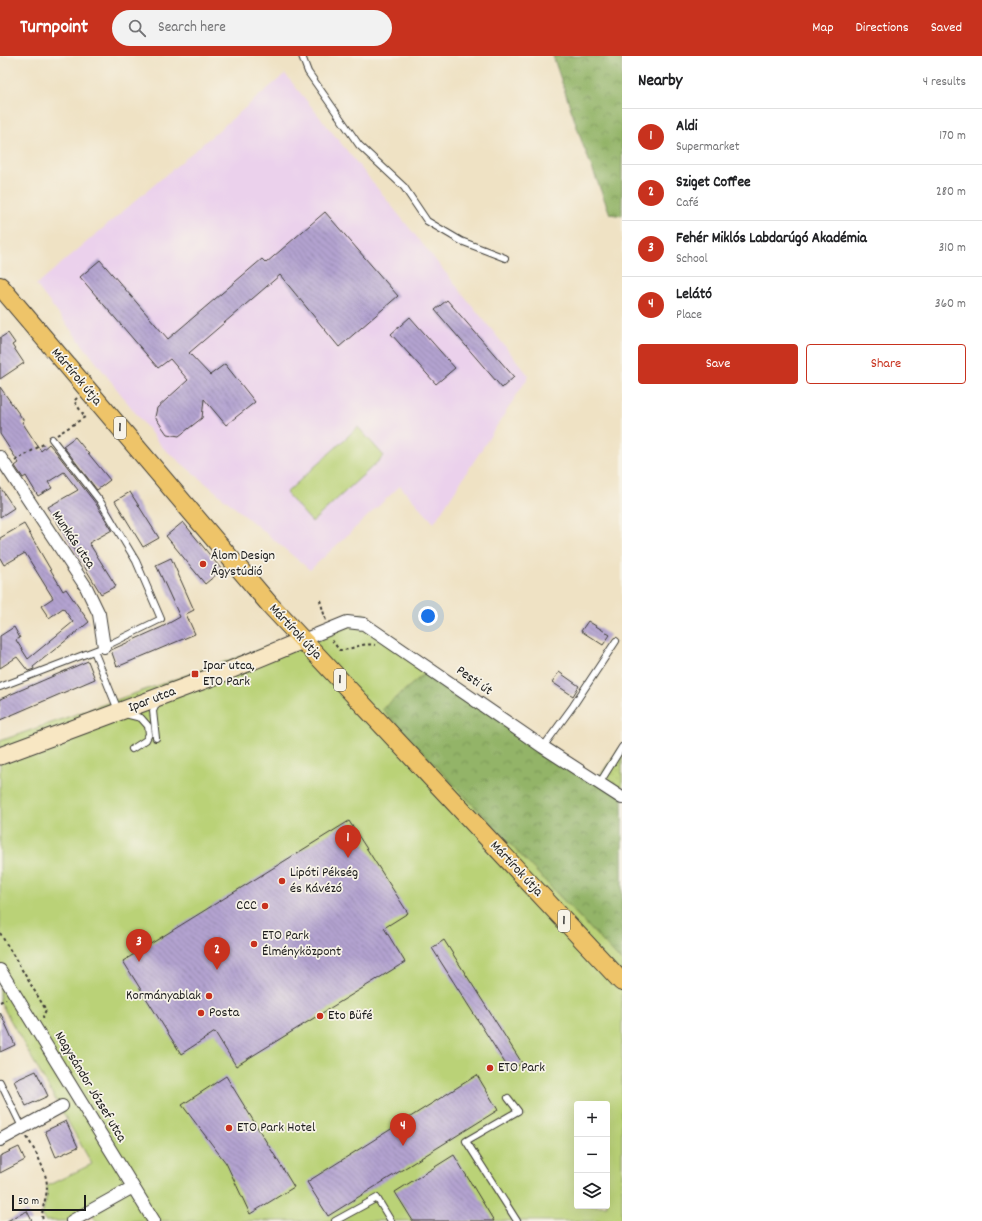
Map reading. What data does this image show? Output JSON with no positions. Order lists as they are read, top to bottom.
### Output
{
  "streets": {
    "main road": ["Mártírok útja", "1"],
    "street": [
      "Munkás utca",
      "Pesti út",
      "Ipar utca",
      "Nagysándor József utca"
    ]
  },
  "crossings": [
    ["Mártírok útja", "Pesti út"],
    ["Mártírok útja", "Ipar utca"],
    ["Pesti út", "Ipar utca"]
  ],
  "places": {
    "other": [
      "Álom Design Ágystúdió",
      "Lipóti Pékség és Kávézó",
      "CCC",
      "ETO Park Élményközpont",
      "Kormányablak",
      "Posta",
      "Eto Büfé",
      "ETO Park",
      "ETO Park Hotel"
    ],
    "transit": ["Ipar utca, ETO Park"]
  },
  "scale_bar": "50 m",
  "page": {
    "header": "Turnpoint",
    "search": "Search here",
    "nav": ["Map", "Directions", "Saved"],
    "heading": ["Nearby", "4 results"],
    "list": [
      {
        "mark": "1",
        "name": "Aldi",
        "note": "Supermarket",
        "value": "170 m"
      },
      {
        "mark": "2",
        "name": "Sziget Coffee",
        "note": "Café",
        "value": "280 m"
      },
      {
        "mark": "3",
        "name": "Fehér Miklós Labdarúgó Akadémia",
        "note": "School",
        "value": "310 m"
      },
      {
        "mark": "4",
        "name": "Lelátó",
        "note": "Place",
        "value": "360 m"
      }
    ],
    "buttons": ["Save", "Share"],
    "pins": [
      "1",
      "3",
      "2",
      "4"
    ],
    "map_buttons": ["+", "−"],
    "scale": "50 m"
  }
}
